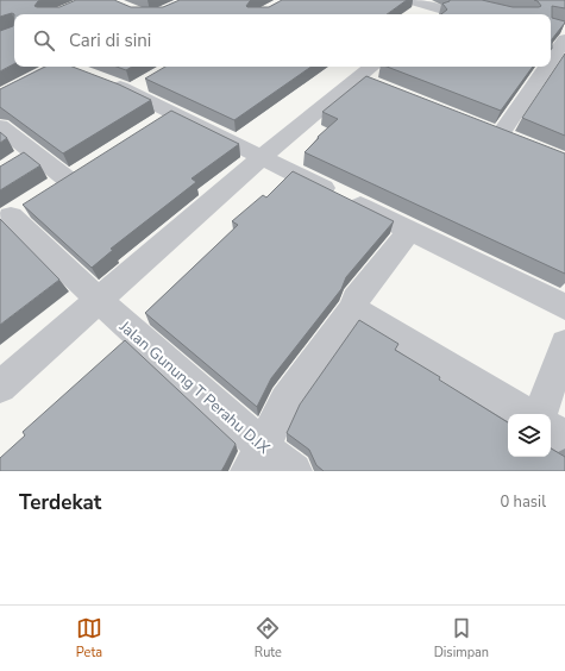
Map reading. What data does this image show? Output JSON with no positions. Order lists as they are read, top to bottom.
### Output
{
  "streets": {
    "street": ["Jalan Gunung T Perahu D.IX"]
  },
  "page": {
    "search": "Cari di sini",
    "heading": ["Terdekat", "0 hasil"],
    "nav": ["Peta", "Rute", "Disimpan"]
  }
}
